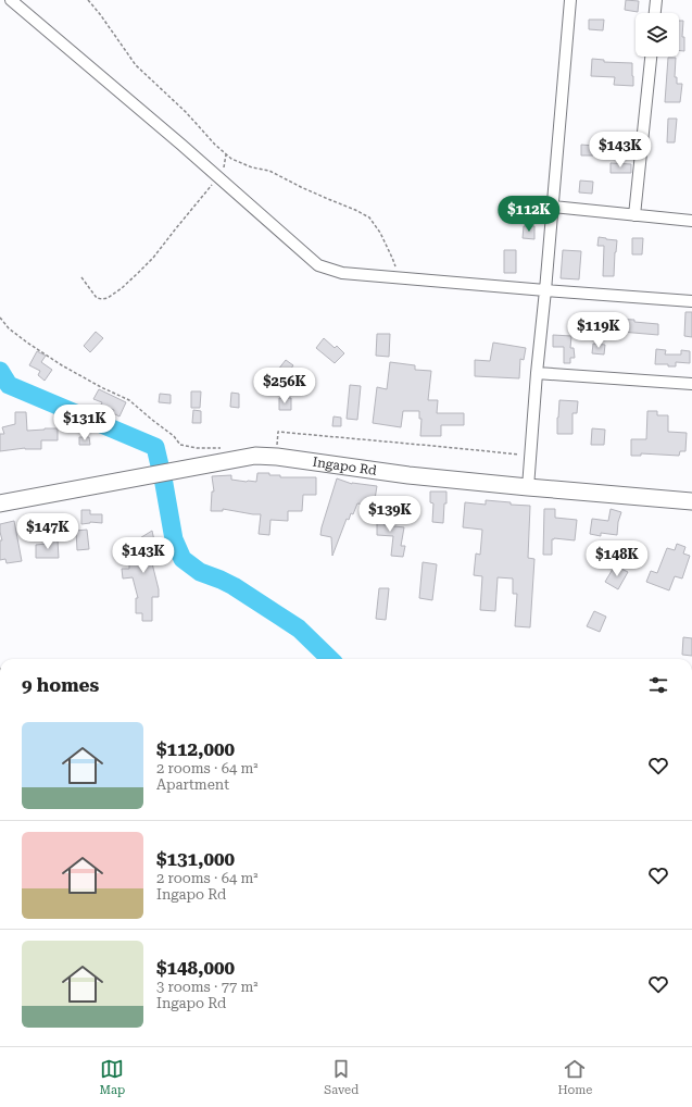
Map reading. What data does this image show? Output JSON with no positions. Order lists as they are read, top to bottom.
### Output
{
  "streets": {
    "main road": ["Ingapo Rd"]
  },
  "page": {
    "price": [
      "$143K",
      "$112K",
      "$119K",
      "$256K",
      "$131K",
      "$139K",
      "$147K",
      "$143K",
      "$148K"
    ],
    "heading": "9 homes",
    "list": [
      {
        "name": "$112,000",
        "note": "2 rooms · 64 m² · Apartment"
      },
      {
        "name": "$131,000",
        "note": "2 rooms · 64 m² · Ingapo Rd"
      },
      {
        "name": "$148,000",
        "note": "3 rooms · 77 m² · Ingapo Rd"
      }
    ],
    "tabs": ["Map", "Saved", "Home"]
  }
}
